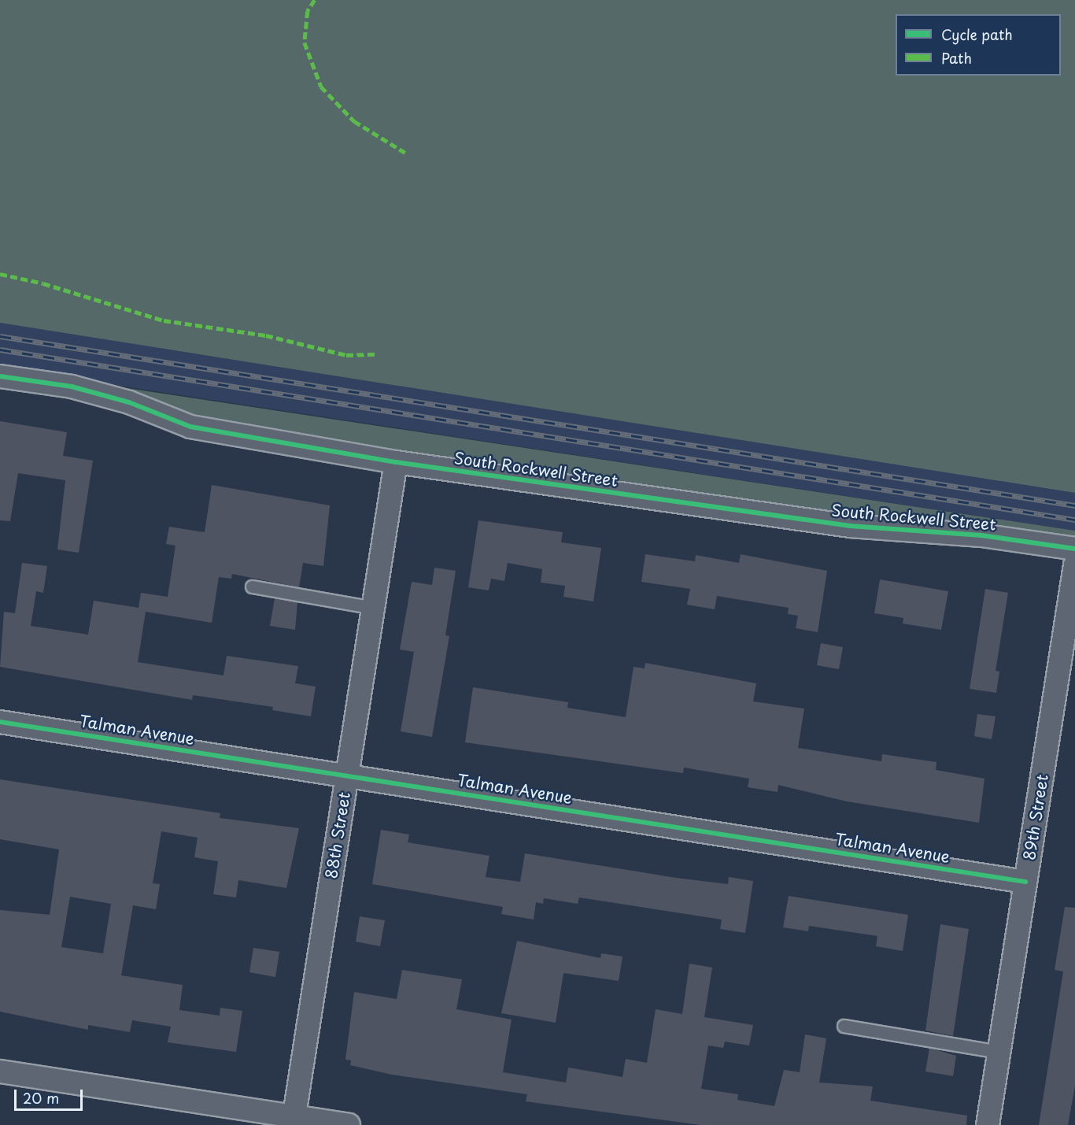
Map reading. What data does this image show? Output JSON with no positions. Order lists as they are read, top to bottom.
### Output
{
  "streets": {
    "street": [
      "South Rockwell Street",
      "Talman Avenue",
      "89th Street",
      "88th Street"
    ]
  },
  "crossings": [
    ["South Rockwell Street", "88th Street"],
    ["Talman Avenue", "89th Street"],
    ["Talman Avenue", "88th Street"]
  ],
  "legend": ["Cycle path", "Path"],
  "scale_bar": "20 m"
}
